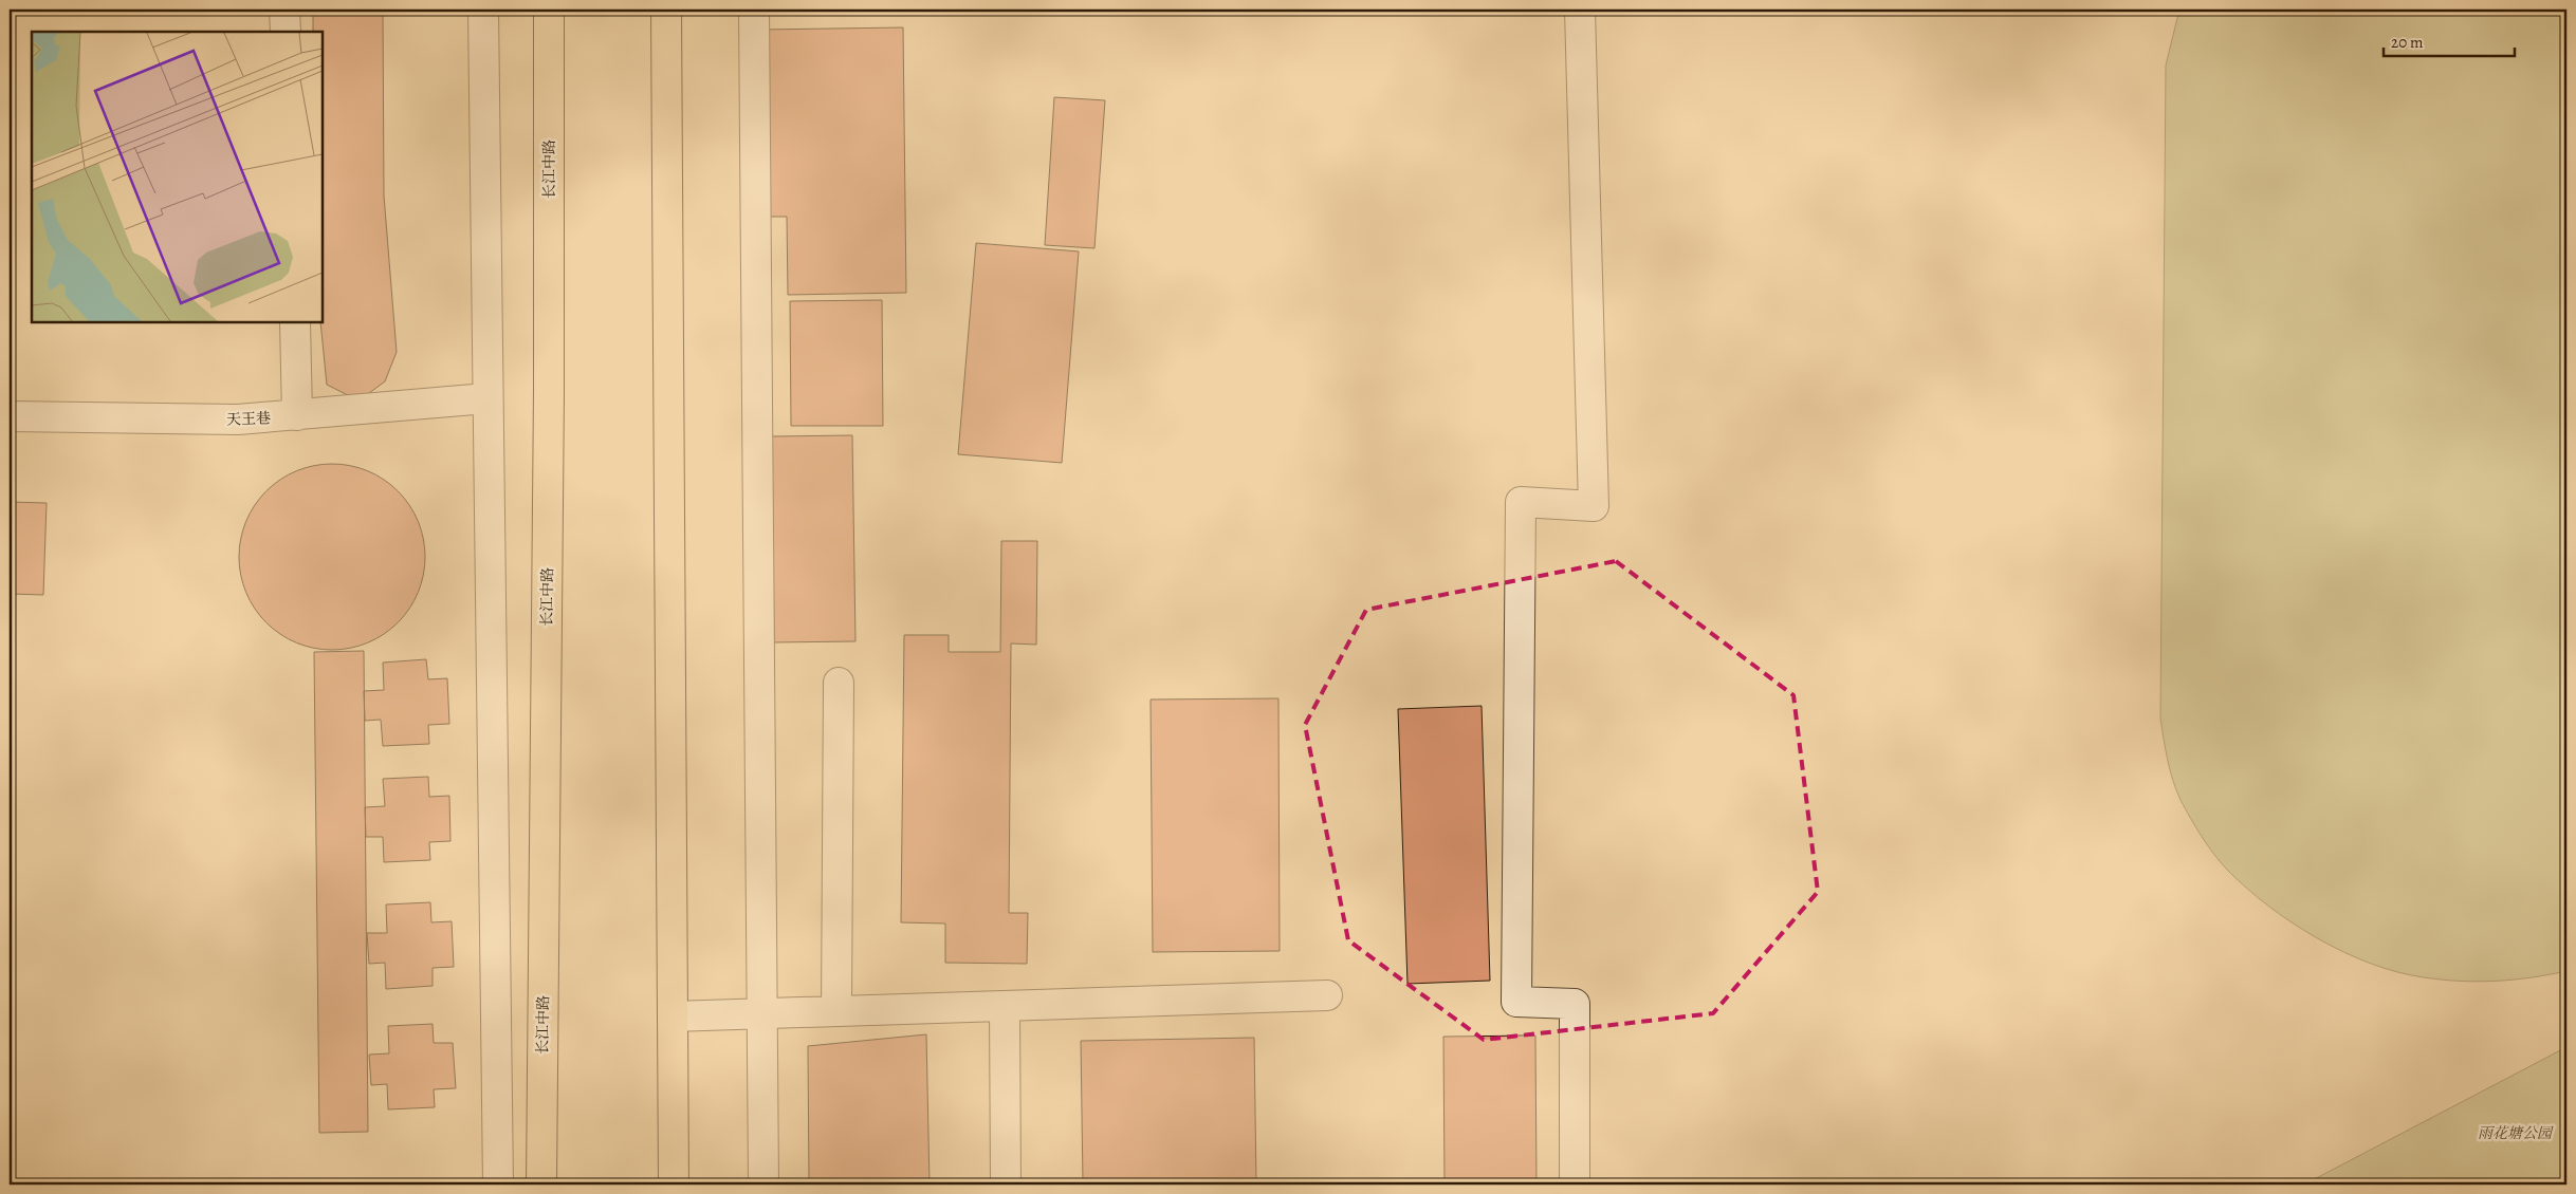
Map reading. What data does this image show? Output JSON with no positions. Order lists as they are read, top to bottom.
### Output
{
  "streets": {
    "highway": ["长江中路"],
    "street": ["天王巷"]
  },
  "parks": ["雨花塘公园"],
  "scale_bar": "20 m"
}
